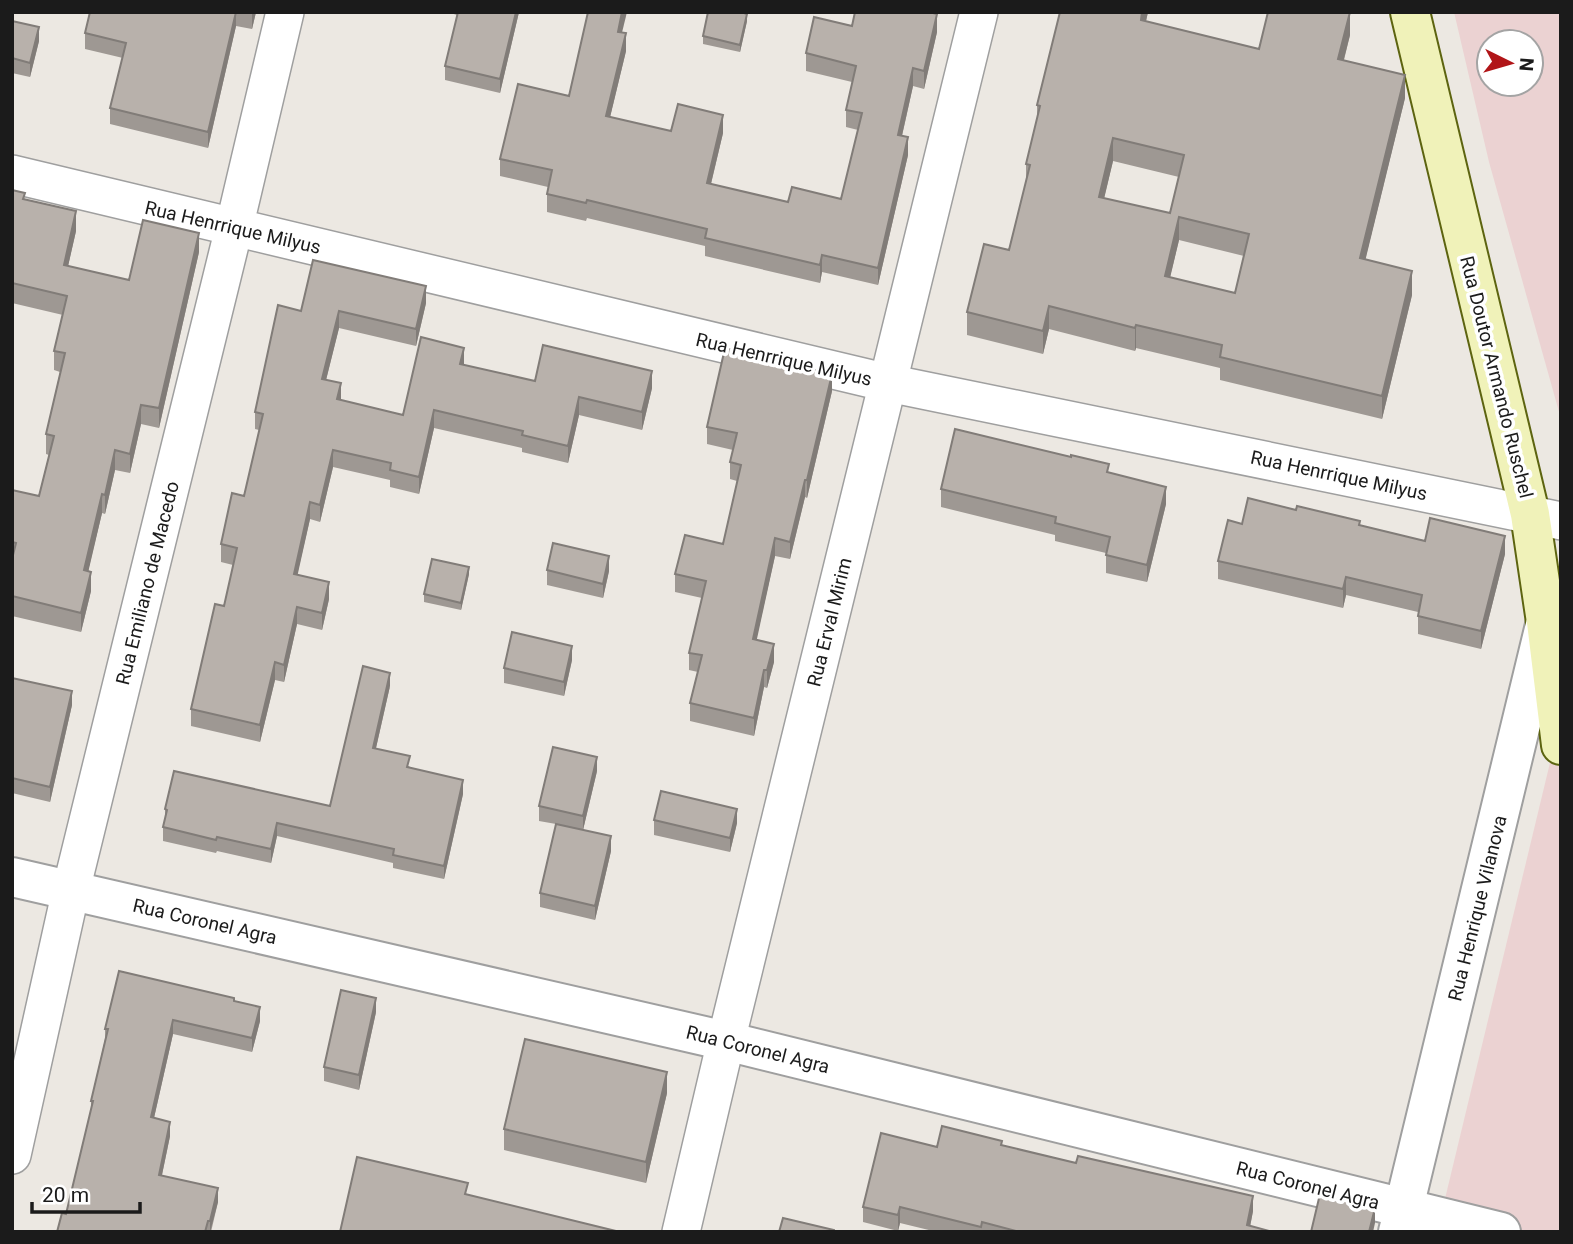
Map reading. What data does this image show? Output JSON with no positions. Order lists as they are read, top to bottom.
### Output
{
  "streets": {
    "main road": ["Rua Doutor Armando Ruschel"],
    "street": [
      "Rua Henrrique Milyus",
      "Rua Emiliano de Macedo",
      "Rua Erval Mirim",
      "Rua Henrique Vilanova",
      "Rua Coronel Agra"
    ]
  },
  "crossings": [
    ["Rua Henrrique Milyus", "Rua Doutor Armando Ruschel"],
    ["Rua Henrrique Milyus", "Rua Emiliano de Macedo"],
    ["Rua Henrrique Milyus", "Rua Erval Mirim"],
    ["Rua Doutor Armando Ruschel", "Rua Henrique Vilanova"],
    ["Rua Emiliano de Macedo", "Rua Coronel Agra"],
    ["Rua Erval Mirim", "Rua Coronel Agra"],
    ["Rua Henrique Vilanova", "Rua Coronel Agra"]
  ],
  "scale_bar": "20 m",
  "north": "right"
}
